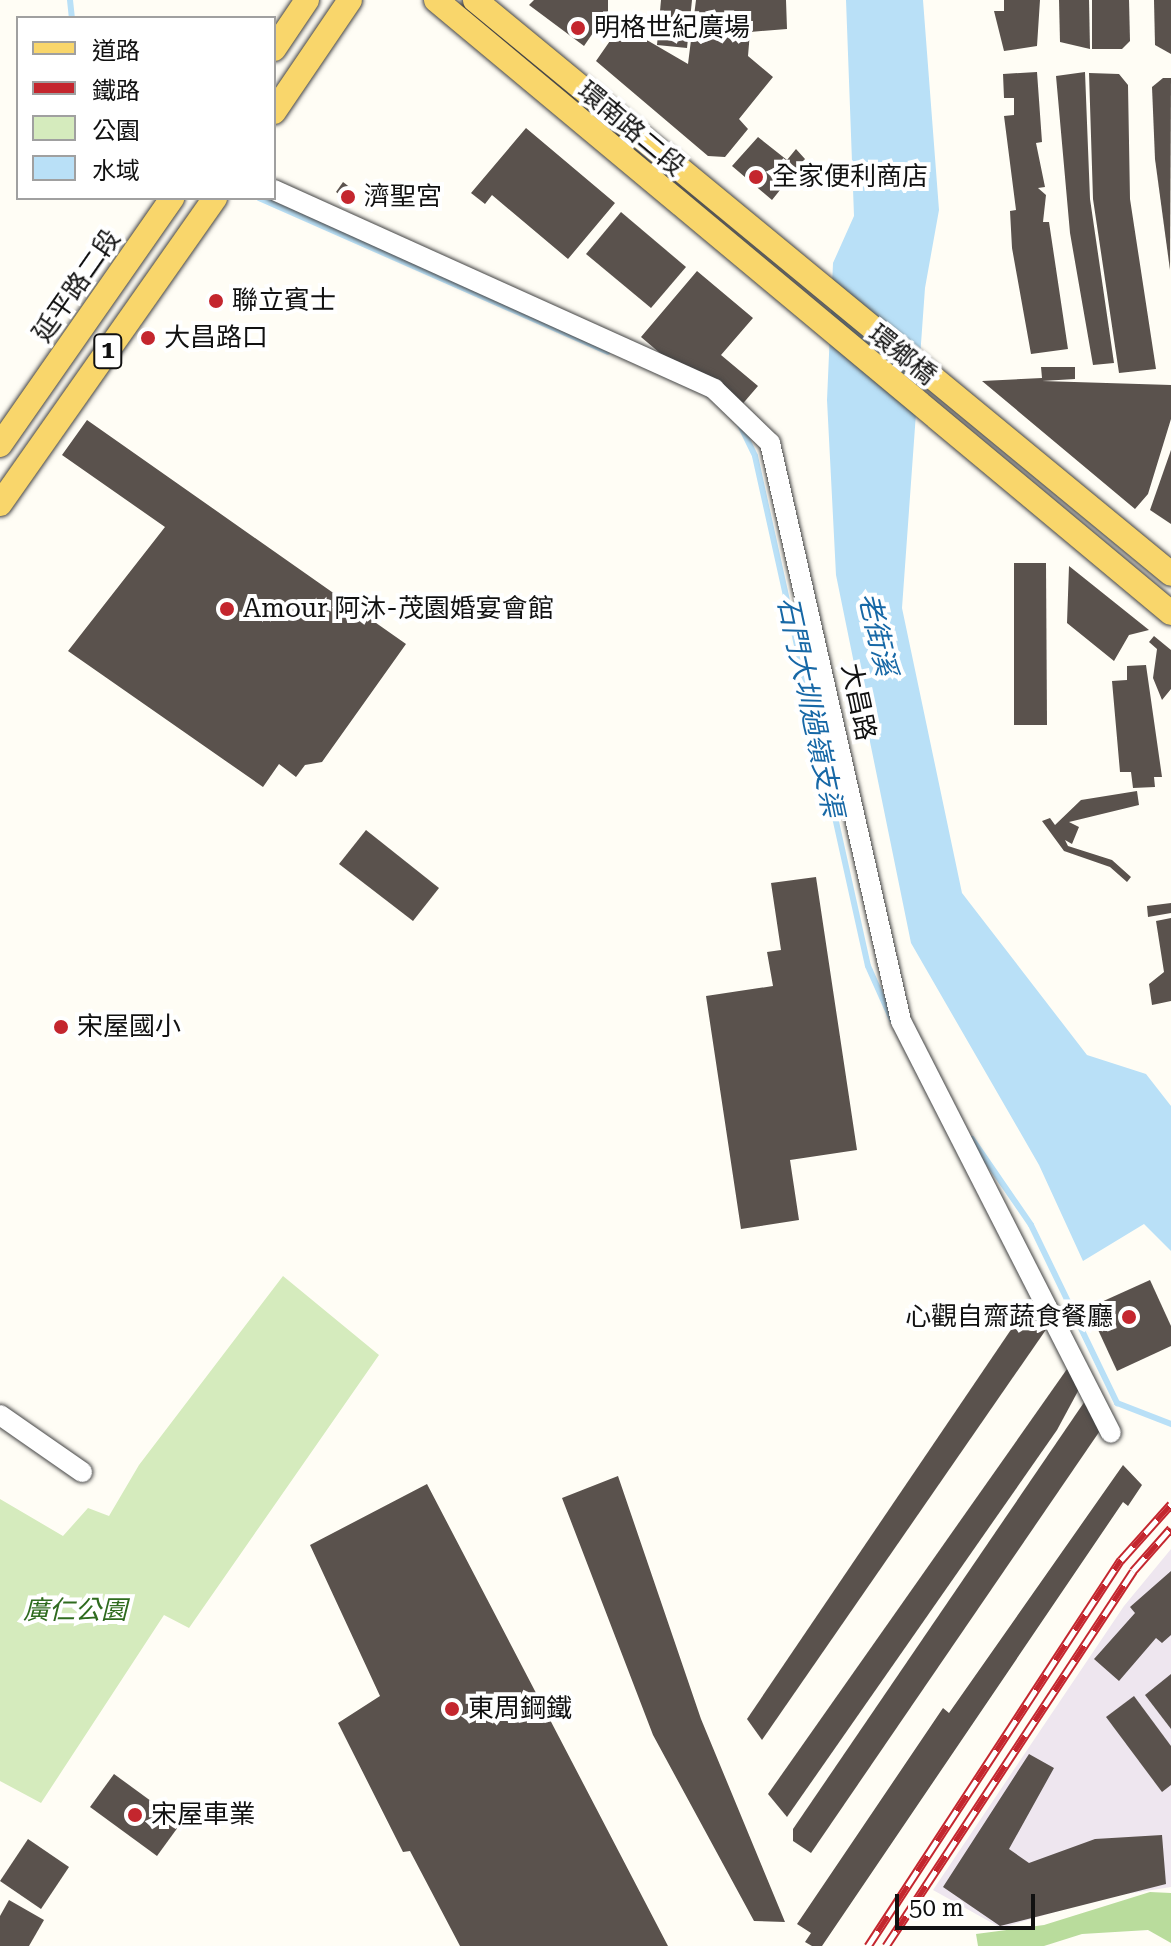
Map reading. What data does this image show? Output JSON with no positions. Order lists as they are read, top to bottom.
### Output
{
  "streets": {
    "main road": [
      "環南路二段",
      "延平路二段",
      "1",
      "環鄉橋"
    ],
    "street": ["大昌路"]
  },
  "crossings": [
    ["環南路二段", "環鄉橋"]
  ],
  "water": ["老街溪", "石門大圳過嶺支渠"],
  "parks": ["廣仁公園"],
  "places": [
    "明格世紀廣場",
    "全家便利商店",
    "濟聖宮",
    "聯立賓士",
    "大昌路口",
    "Amour 阿沐-茂園婚宴會館",
    "宋屋國小",
    "心觀自齋蔬食餐廳",
    "東周鋼鐵",
    "宋屋車業"
  ],
  "legend": [
    "道路",
    "鐵路",
    "公園",
    "水域"
  ],
  "scale_bar": "50 m"
}
